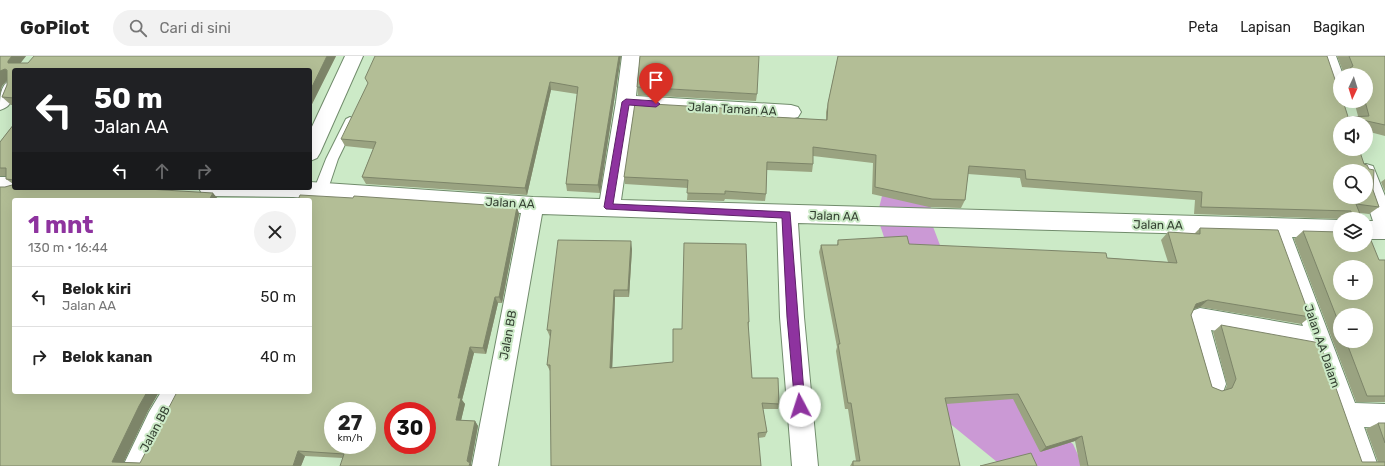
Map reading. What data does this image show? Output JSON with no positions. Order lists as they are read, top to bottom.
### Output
{
  "streets": {
    "street": [
      "Jalan Taman AA",
      "Jalan AA",
      "Jalan BB",
      "Jalan AA Dalam"
    ]
  },
  "crossings": [
    ["Jalan AA", "Jalan BB"],
    ["Jalan AA", "Jalan AA Dalam"]
  ],
  "north": "bottom",
  "page": {
    "header": "GoPilot",
    "search": "Cari di sini",
    "nav": ["Peta", "Lapisan", "Bagikan"],
    "map_buttons": ["+", "−"],
    "turn": ["50 m", "Jalan AA"],
    "heading": ["1 mnt", "130 m · 16:44"],
    "list": [
      {
        "name": "Belok kiri",
        "note": "Jalan AA",
        "value": "50 m"
      },
      {
        "name": "Belok kanan",
        "value": "40 m"
      }
    ],
    "speed": "27 km/h",
    "limit": "30"
  }
}
